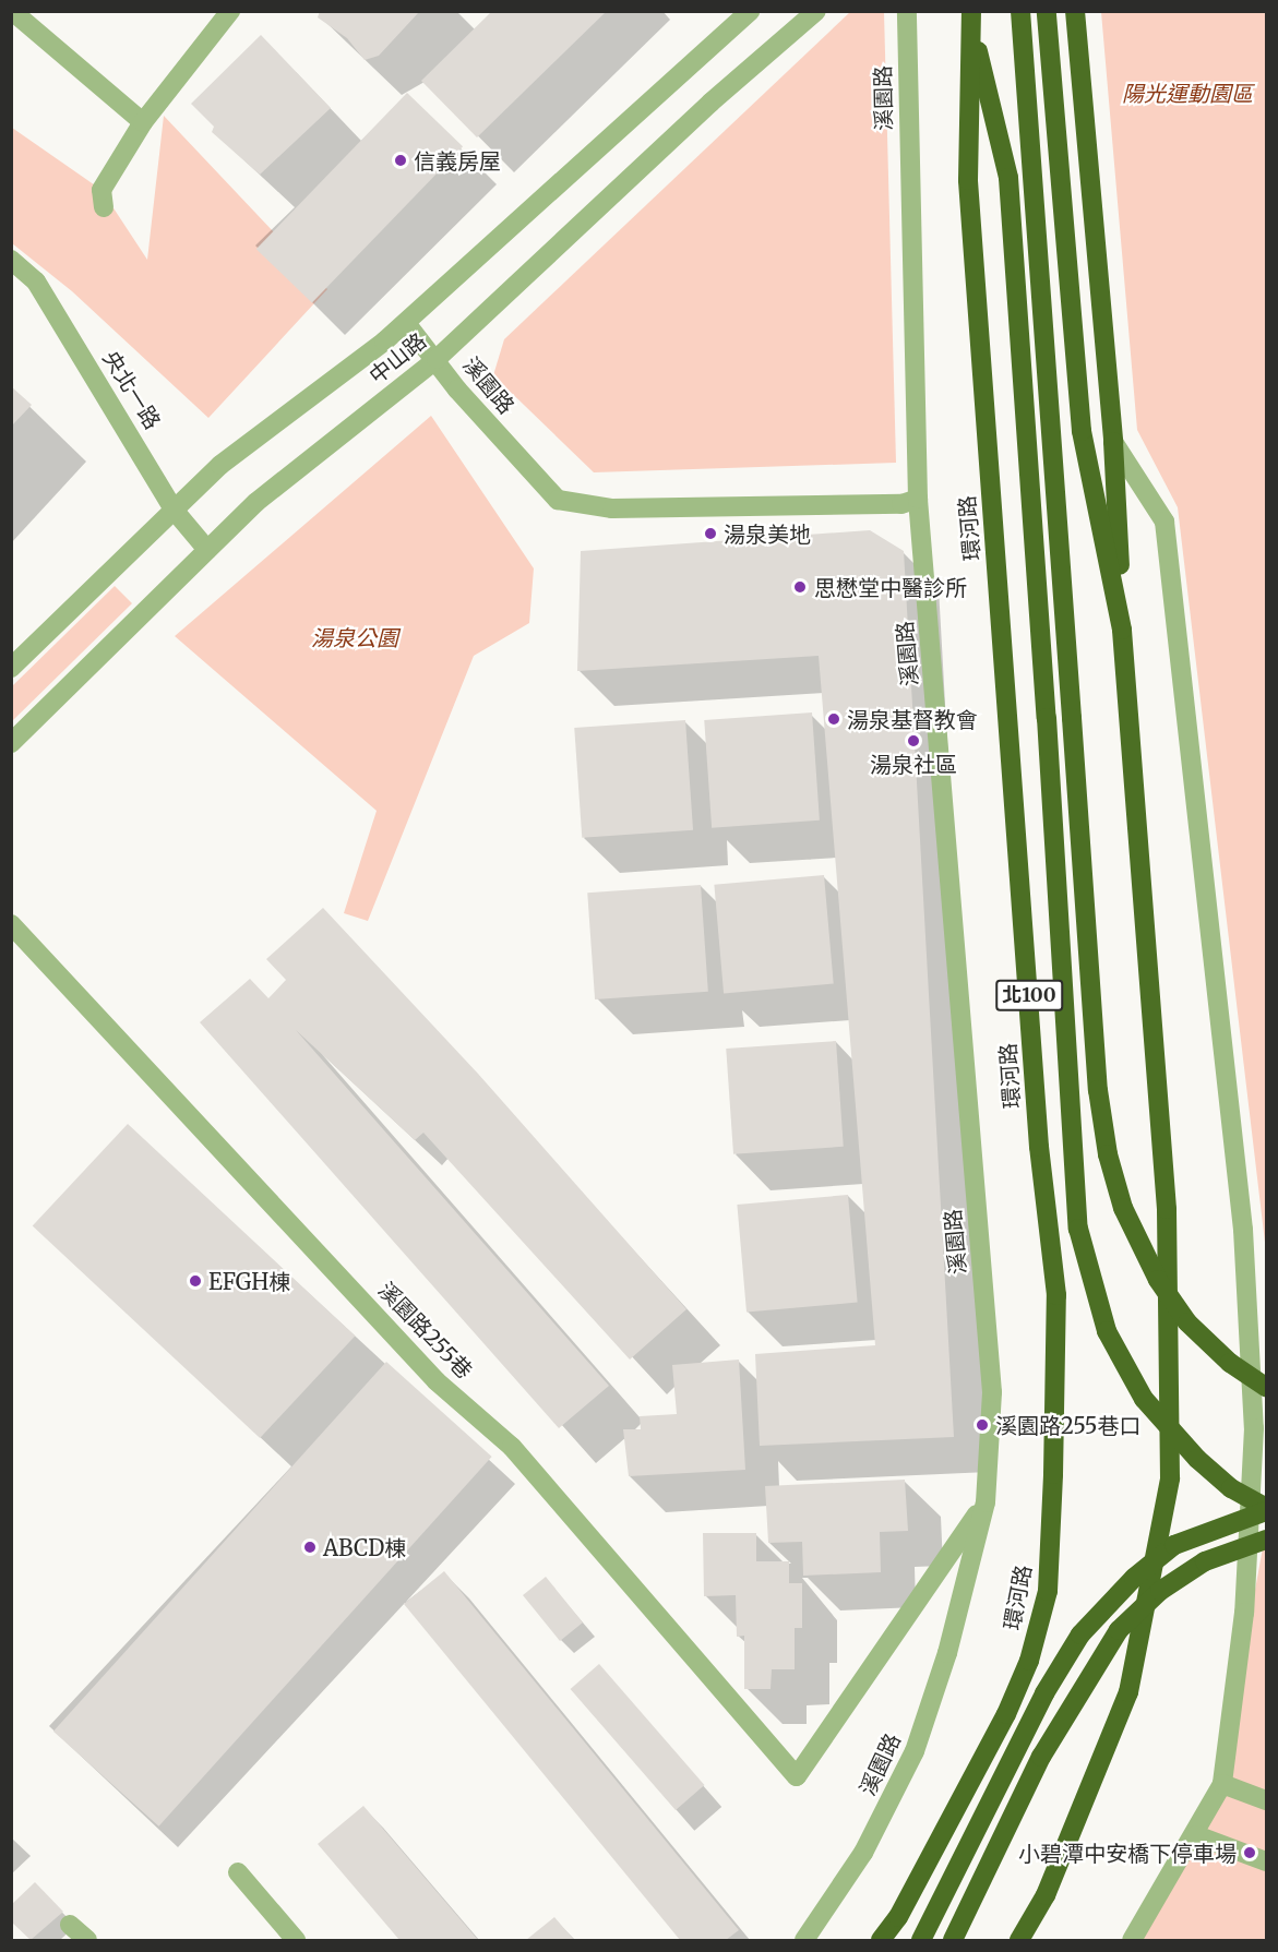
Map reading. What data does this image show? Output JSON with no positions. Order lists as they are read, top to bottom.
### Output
{
  "streets": {
    "highway": ["環河路", "北100"],
    "street": [
      "溪園路",
      "中山路",
      "央北一路",
      "溪園路255巷"
    ]
  },
  "crossings": [
    ["溪園路", "中山路"],
    ["溪園路", "溪園路255巷"],
    ["中山路", "央北一路"]
  ],
  "parks": ["陽光運動園區", "湯泉公園"],
  "places": [
    "信義房屋",
    "湯泉美地",
    "思懋堂中醫診所",
    "湯泉基督教會",
    "湯泉社區",
    "EFGH棟",
    "溪園路255巷口",
    "ABCD棟",
    "小碧潭中安橋下停車場"
  ]
}
